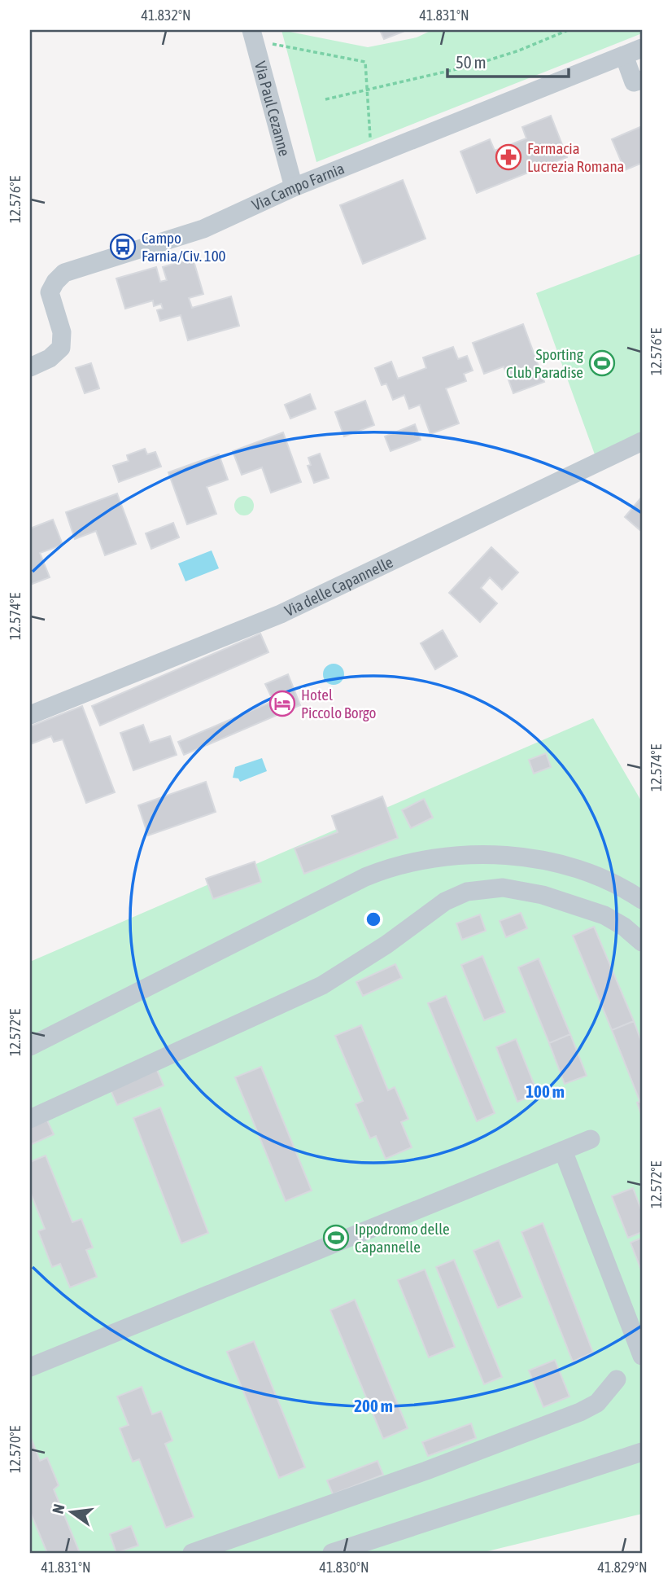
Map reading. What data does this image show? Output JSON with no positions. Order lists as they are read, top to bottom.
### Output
{
  "streets": {
    "street": ["Via Paul Cezanne", "Via Campo Farnia", "Via delle Capannelle"]
  },
  "crossings": [
    ["Via Paul Cezanne", "Via Campo Farnia"]
  ],
  "places": {
    "pharmacy": ["Farmacia Lucrezia Romana"],
    "bus stop": ["Campo Farnia/Civ. 100"],
    "sports": ["Sporting Club Paradise", "Ippodromo delle Capannelle"],
    "hotel": ["Hotel Piccolo Borgo"]
  },
  "scale_bar": "50 m",
  "north": "left",
  "coordinates": [
    "41.832°N",
    "41.831°N",
    "12.576°E",
    "12.574°E",
    "12.572°E",
    "12.570°E",
    "41.830°N",
    "41.829°N"
  ],
  "rings": ["100 m", "200 m"]
}
